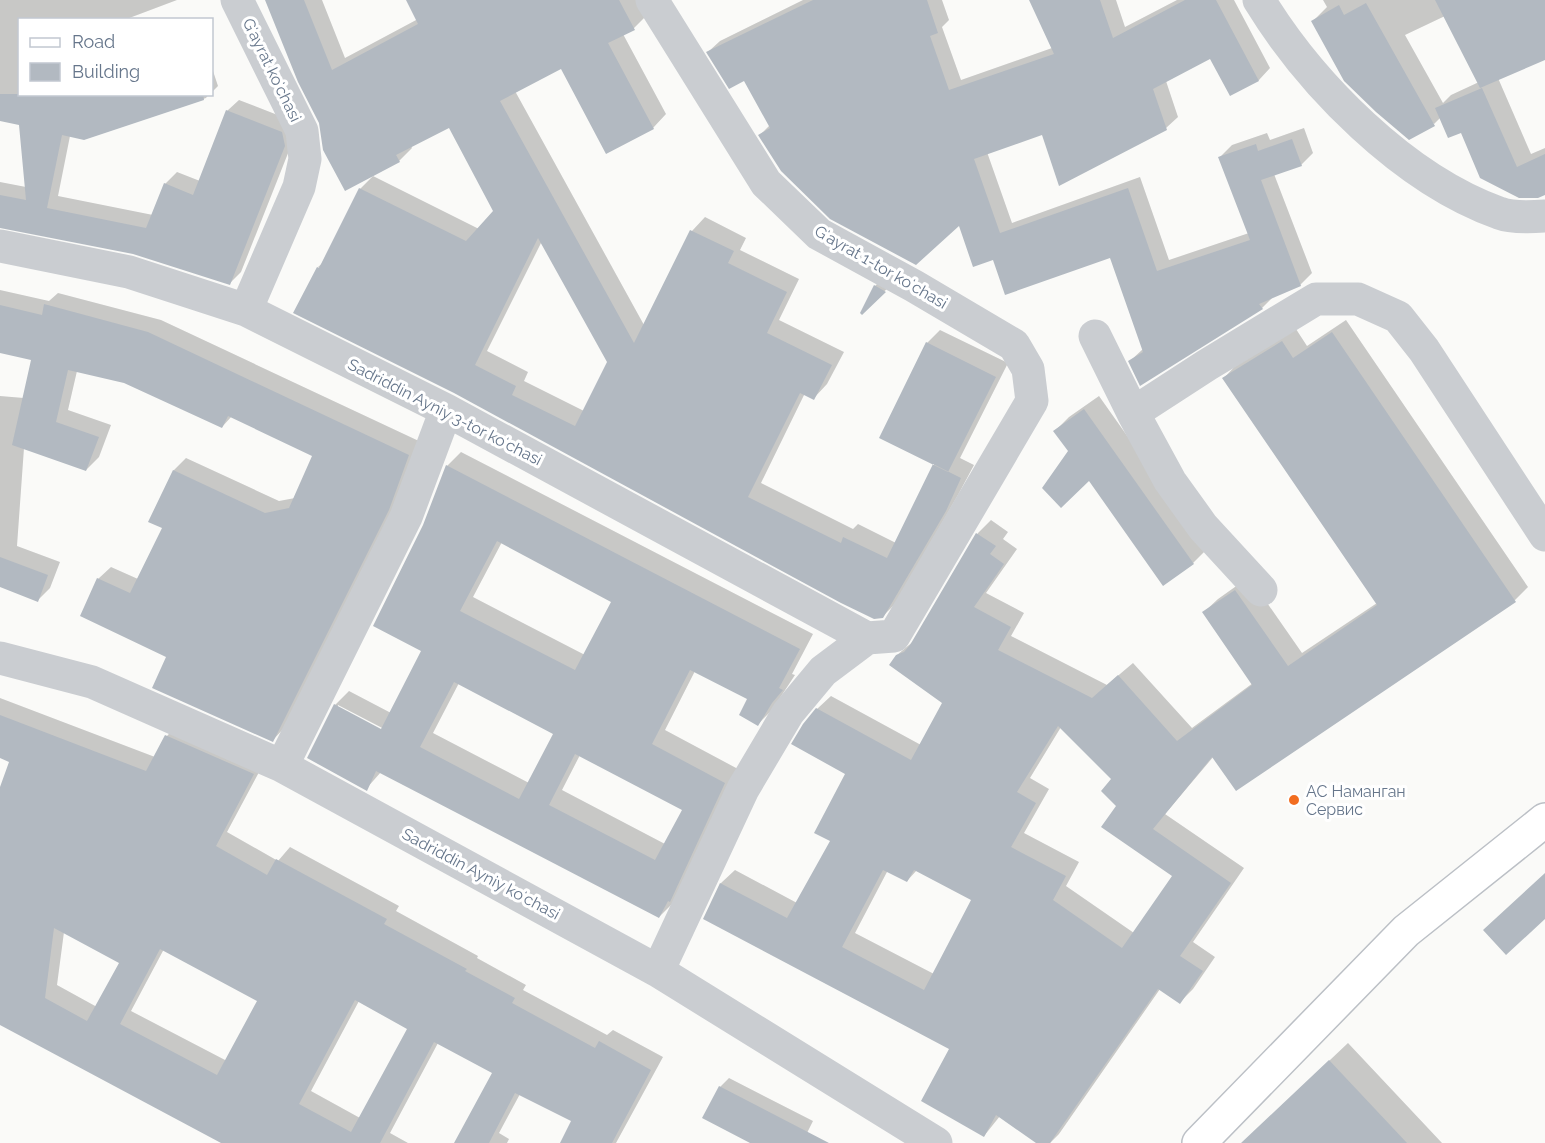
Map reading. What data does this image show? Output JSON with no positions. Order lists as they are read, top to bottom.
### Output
{
  "streets": {
    "street": [
      "Gʻayrat koʻchasi",
      "Gʻayrat 1-tor koʻchasi",
      "Sadriddin Ayniy 3-tor koʻchasi",
      "Sadriddin Ayniy koʻchasi"
    ]
  },
  "crossings": [
    ["Gʻayrat koʻchasi", "Sadriddin Ayniy 3-tor koʻchasi"],
    ["Gʻayrat 1-tor koʻchasi", "Sadriddin Ayniy 3-tor koʻchasi"]
  ],
  "places": ["АС Наманган Сервис"],
  "legend": ["Road", "Building"]
}
